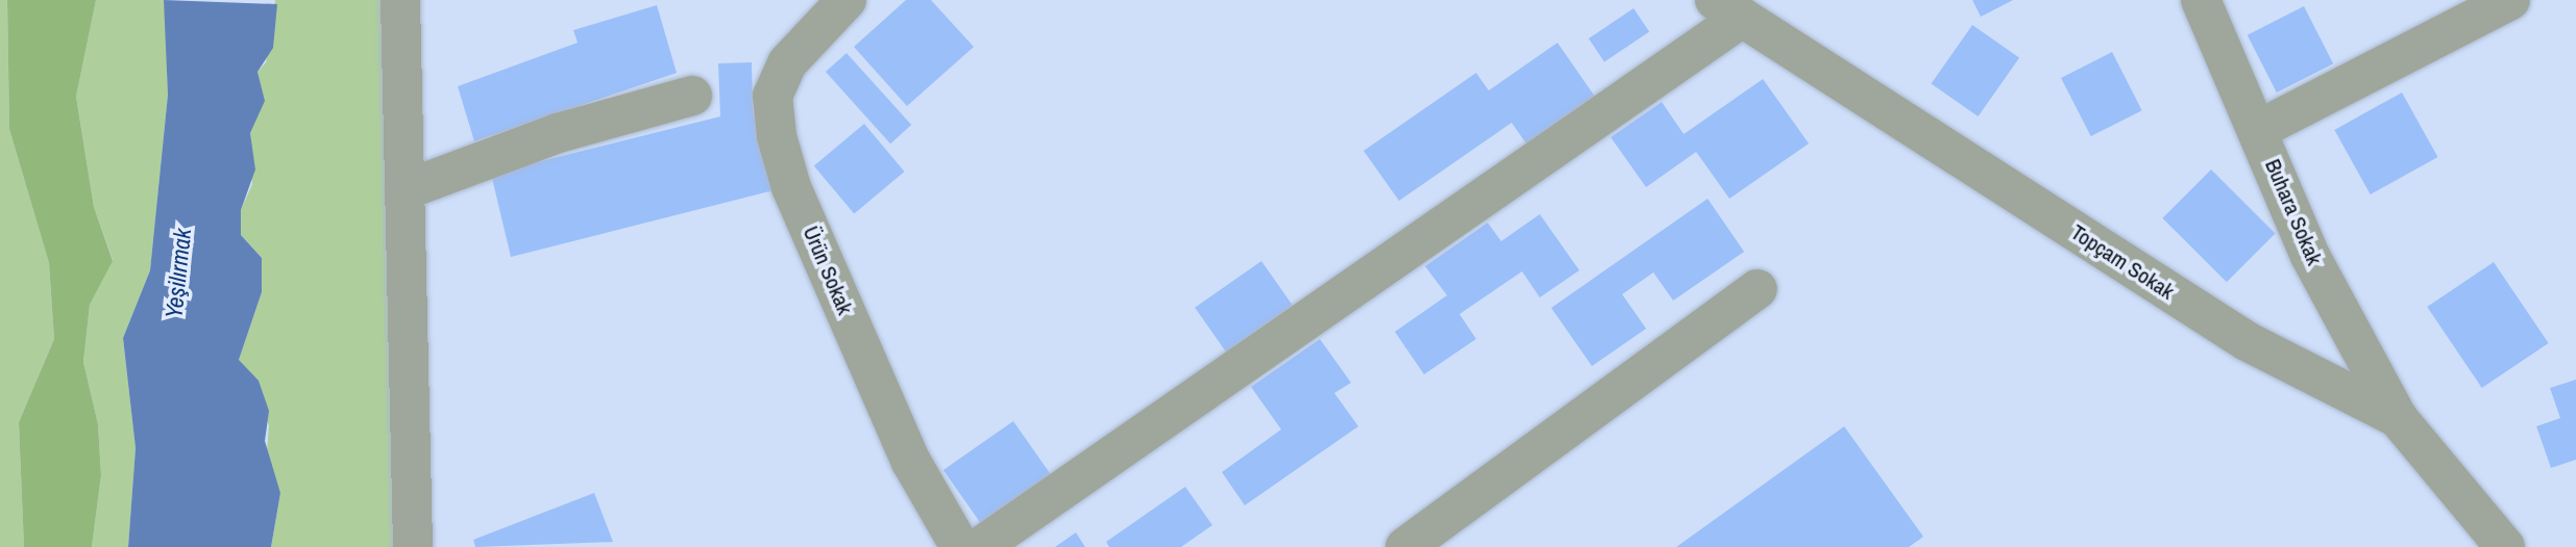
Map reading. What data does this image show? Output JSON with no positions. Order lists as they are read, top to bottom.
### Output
{
  "streets": {
    "street": ["Buhara Sokak", "Topçam Sokak", "Ürün Sokak"]
  },
  "crossings": [
    ["Buhara Sokak", "Topçam Sokak"]
  ],
  "water": ["Yeşilırmak"]
}
